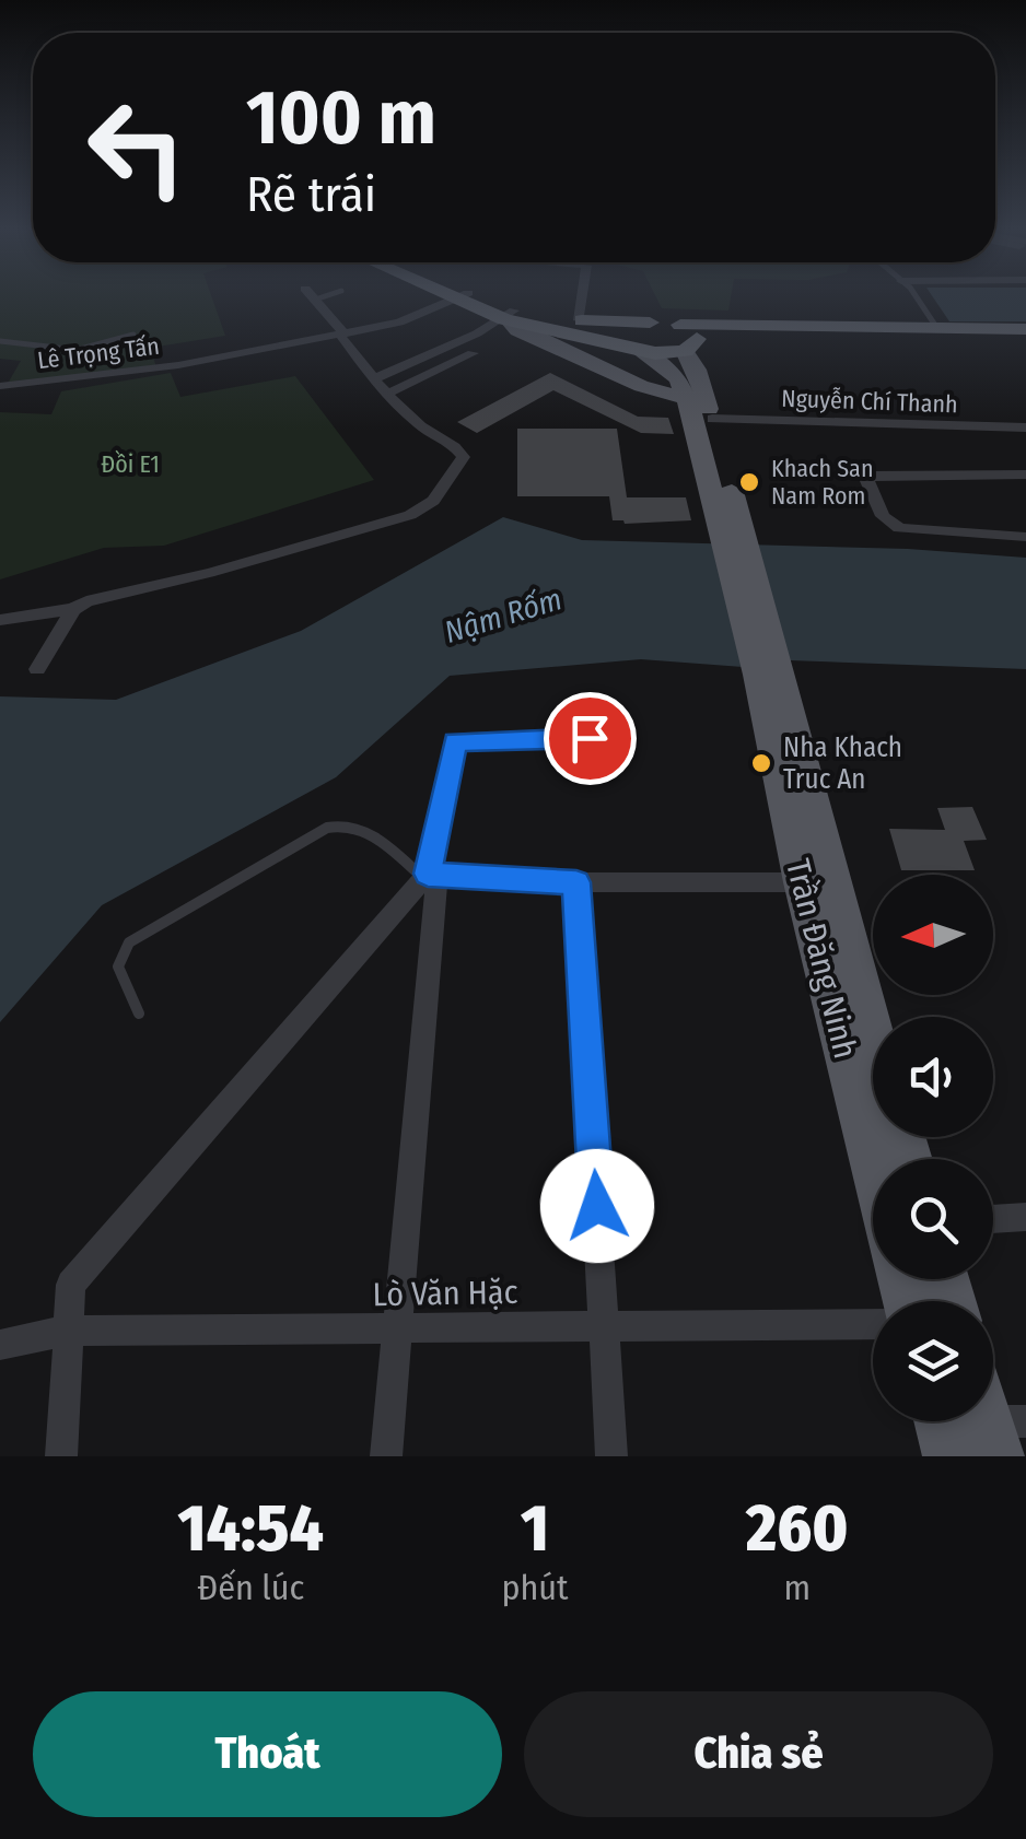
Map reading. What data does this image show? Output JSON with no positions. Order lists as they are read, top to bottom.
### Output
{
  "streets": {
    "main road": ["Trần Đăng Ninh"],
    "street": ["Lê Trọng Tấn", "Nguyễn Chí Thanh", "Lò Văn Hặc"]
  },
  "crossings": [
    ["Nguyễn Chí Thanh", "Trần Đăng Ninh"]
  ],
  "water": ["Nậm Rốm"],
  "parks": ["Đồi E1"],
  "places": ["Khach San Nam Rom", "Nha Khach Truc An"],
  "north": "left",
  "page": {
    "turn": ["100 m", "Rẽ trái"],
    "eta": [
      "14:54",
      "Đến lúc",
      "1",
      "phút",
      "260",
      "m"
    ],
    "buttons": ["Thoát", "Chia sẻ"]
  }
}
